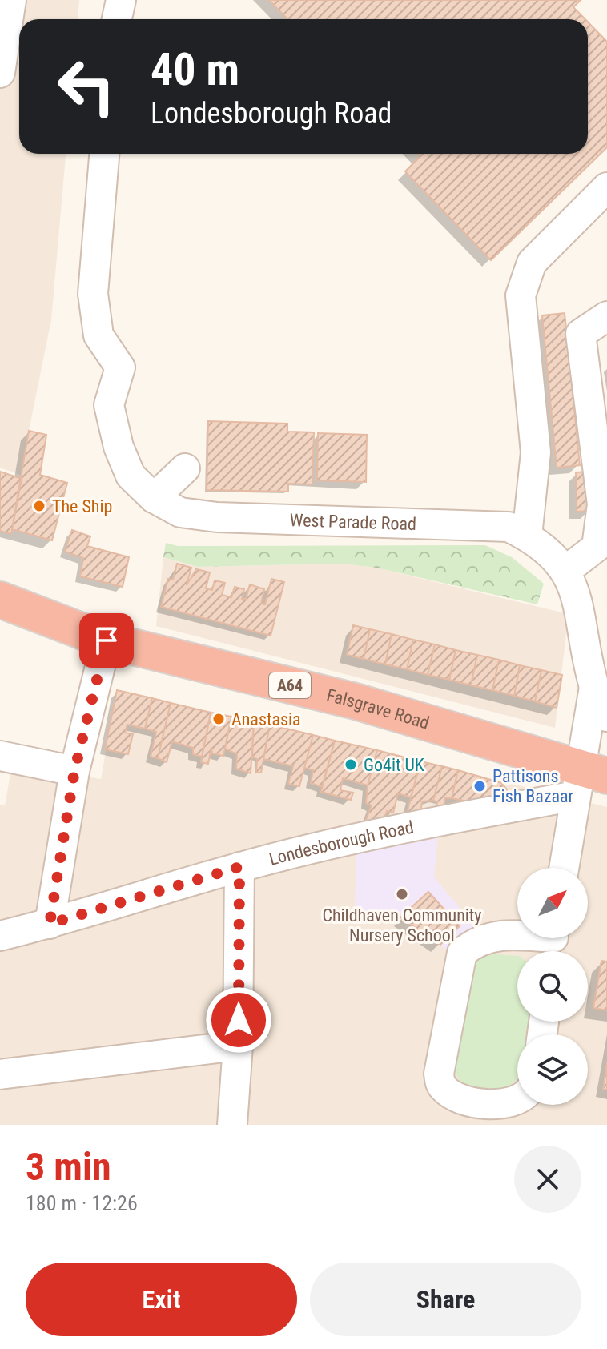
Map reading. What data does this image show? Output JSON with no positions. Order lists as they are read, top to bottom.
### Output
{
  "streets": {
    "highway": ["A64", "Falsgrave Road"],
    "street": ["West Parade Road", "Londesborough Road"]
  },
  "crossings": [
    ["West Parade Road", "Falsgrave Road"],
    ["West Parade Road", "Londesborough Road"],
    ["Falsgrave Road", "Londesborough Road"]
  ],
  "places": [
    "The Ship",
    "Anastasia",
    "Go4it UK",
    "Pattisons Fish Bazaar",
    "Childhaven Community Nursery School"
  ],
  "north": "top right",
  "page": {
    "turn": ["40 m", "Londesborough Road"],
    "heading": ["3 min", "180 m · 12:26"],
    "buttons": ["Exit", "Share"]
  }
}
